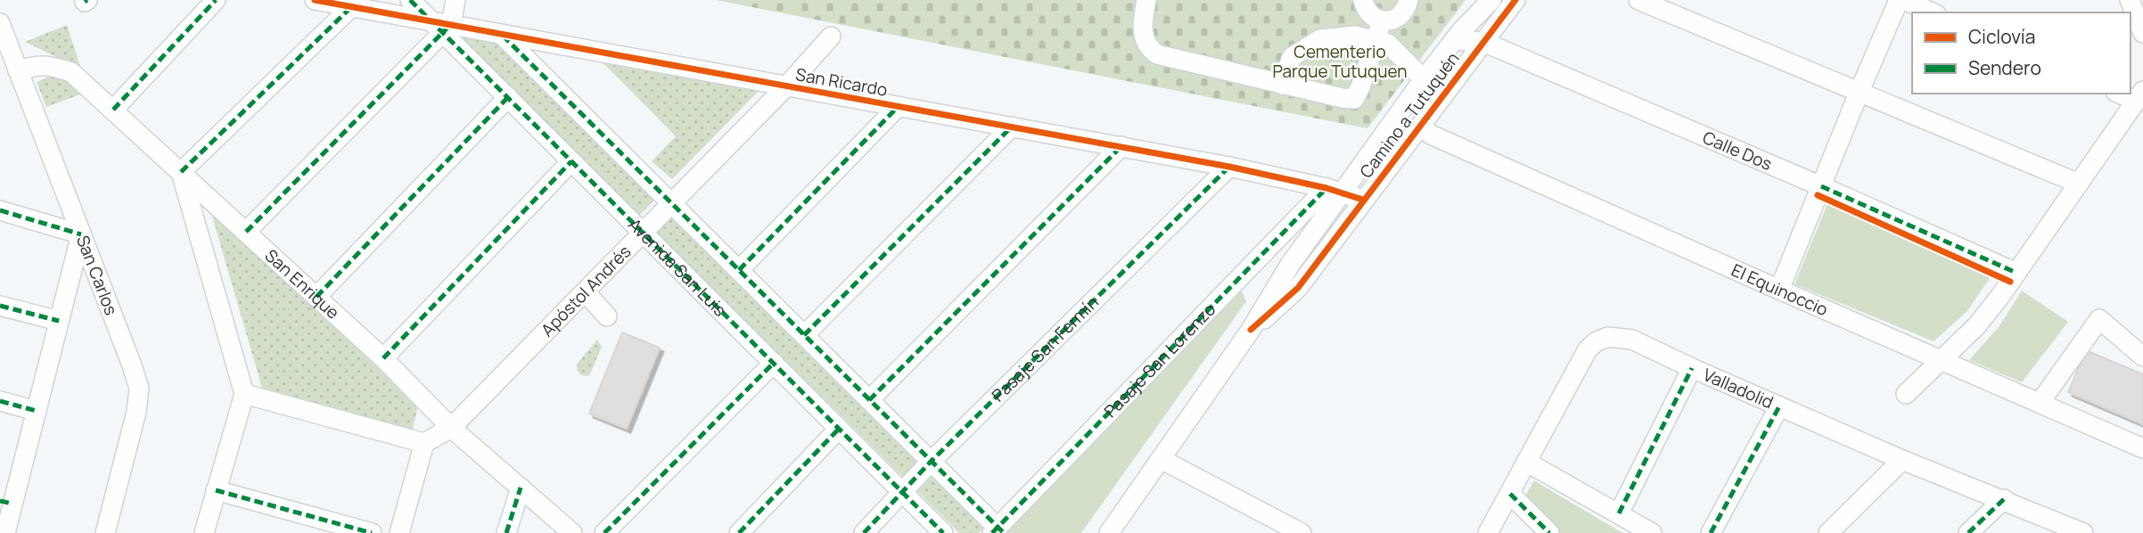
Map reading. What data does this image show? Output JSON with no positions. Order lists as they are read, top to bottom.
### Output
{
  "streets": {
    "street": [
      "San Ricardo",
      "Camino a Tutuquén",
      "Calle Dos",
      "Avenida San Luis",
      "San Carlos",
      "San Enrique",
      "El Equinoccio",
      "Apóstol Andrés",
      "Pasaje San Fermín",
      "Pasaje San Lorenzo",
      "Valladolid"
    ]
  },
  "crossings": [
    ["San Ricardo", "Camino a Tutuquén"],
    ["San Ricardo", "Avenida San Luis"],
    ["San Ricardo", "Apóstol Andrés"],
    ["San Ricardo", "Pasaje San Fermín"],
    ["San Ricardo", "Pasaje San Lorenzo"],
    ["Camino a Tutuquén", "Calle Dos"],
    ["Camino a Tutuquén", "El Equinoccio"],
    ["Camino a Tutuquén", "Pasaje San Lorenzo"],
    ["Avenida San Luis", "Apóstol Andrés"],
    ["Avenida San Luis", "Pasaje San Fermín"],
    ["San Carlos", "San Enrique"],
    ["San Enrique", "Apóstol Andrés"]
  ],
  "parks": ["Cementerio Parque Tutuquen"],
  "legend": ["Ciclovía", "Sendero"]
}
